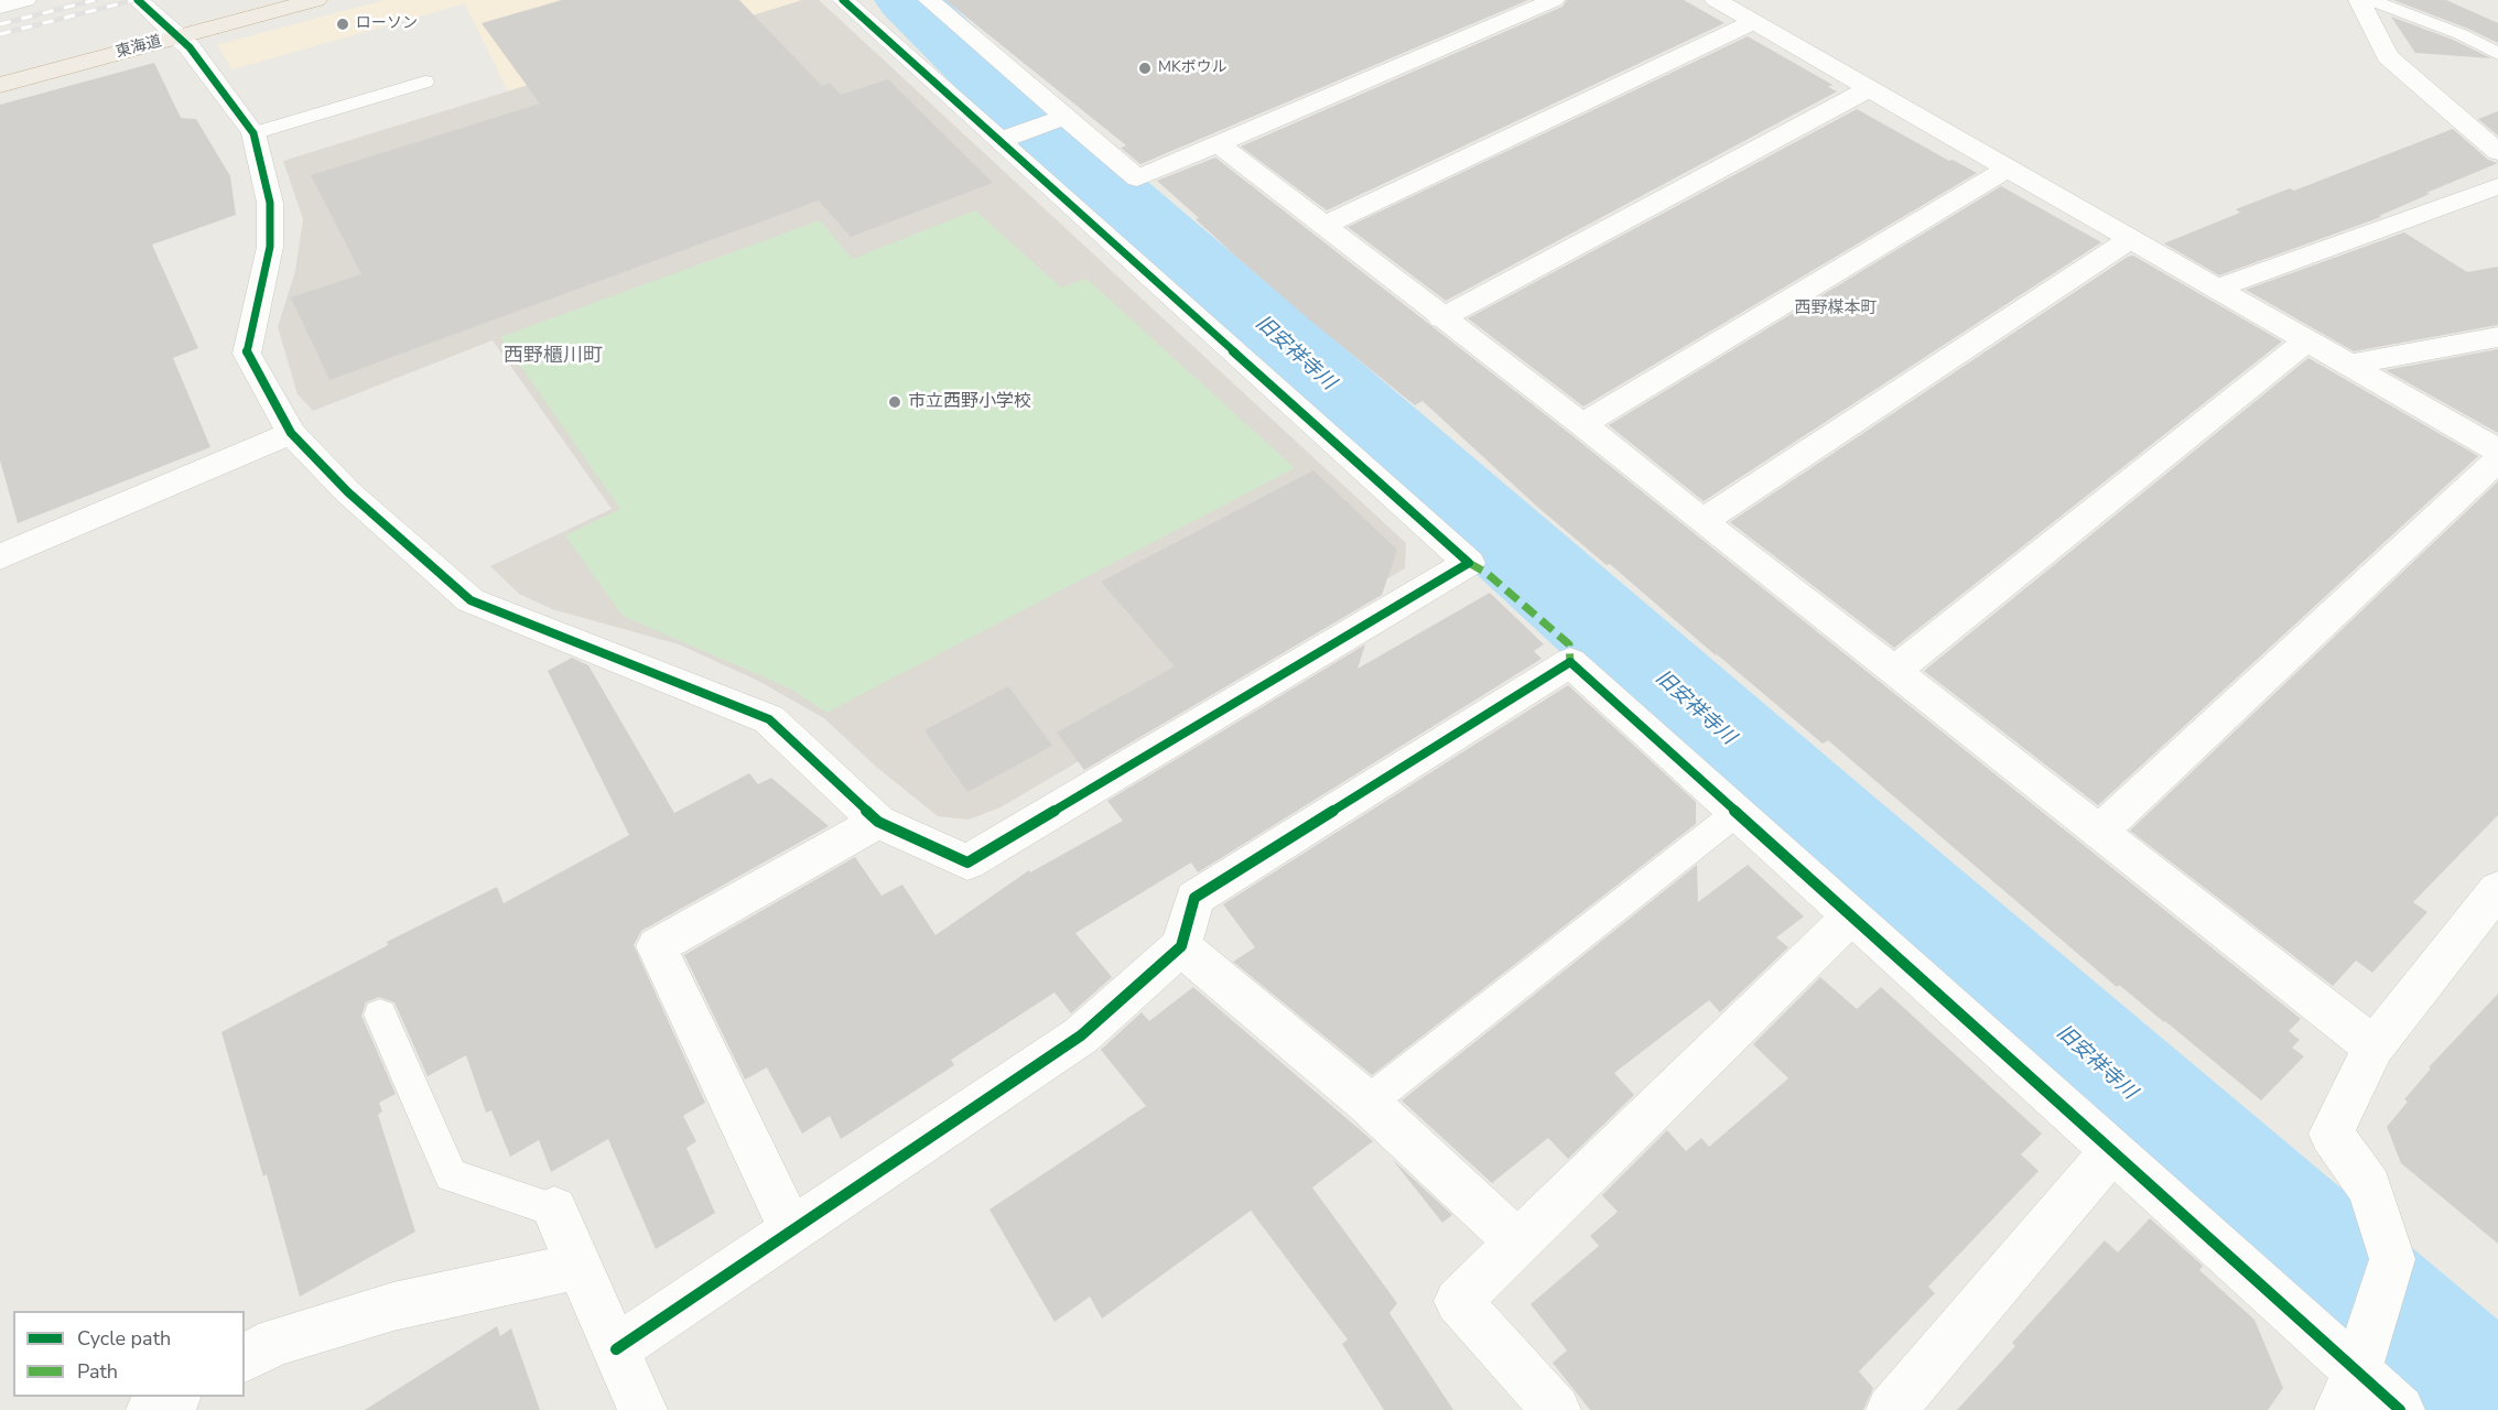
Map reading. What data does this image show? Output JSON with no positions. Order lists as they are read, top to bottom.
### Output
{
  "streets": {
    "highway": ["東海道"]
  },
  "districts": ["西野楳本町", "西野櫃川町"],
  "water": ["旧安祥寺川"],
  "places": ["ローソン", "MKボウル", "市立西野小学校"],
  "legend": ["Cycle path", "Path"]
}
